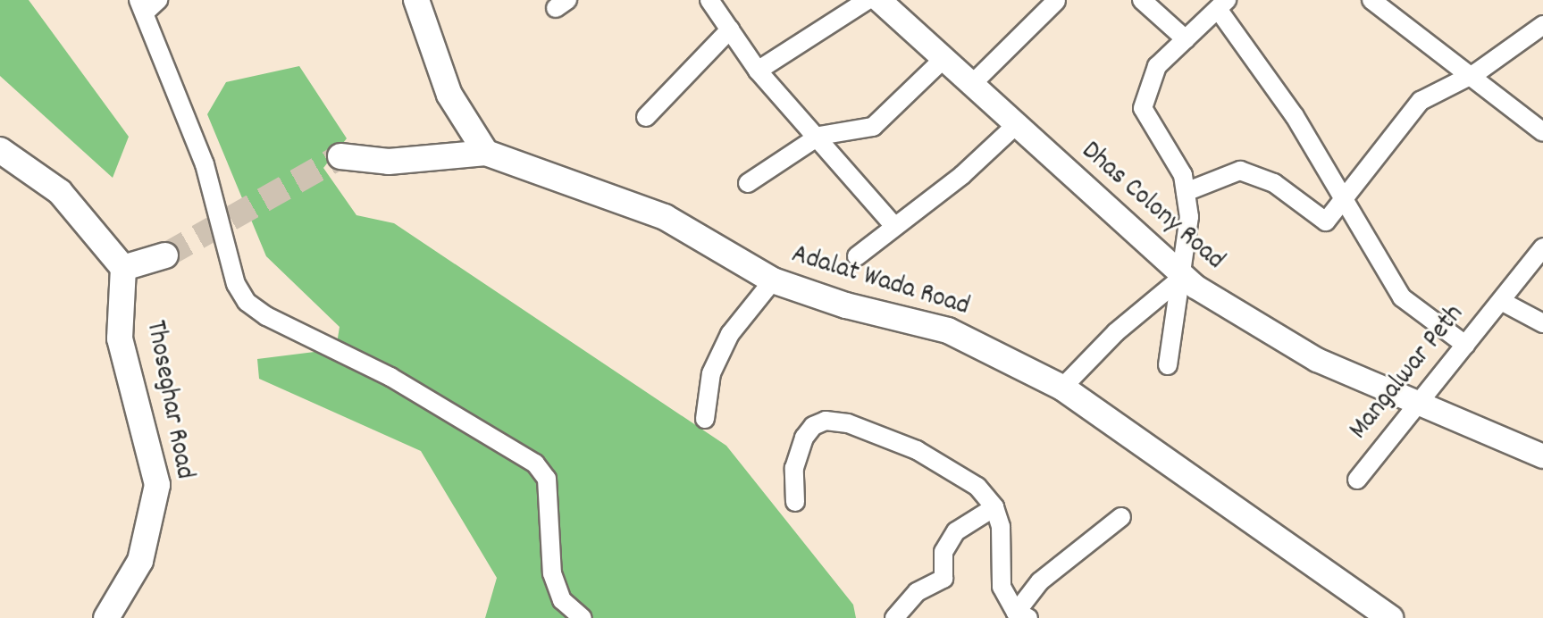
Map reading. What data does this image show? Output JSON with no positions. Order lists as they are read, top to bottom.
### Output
{
  "streets": {
    "main road": ["Adalat Wada Road", "Thoseghar Road"],
    "street": ["Dhas Colony Road", "Mangalwar Peth"]
  },
  "crossings": [
    ["Dhas Colony Road", "Mangalwar Peth"]
  ]
}
